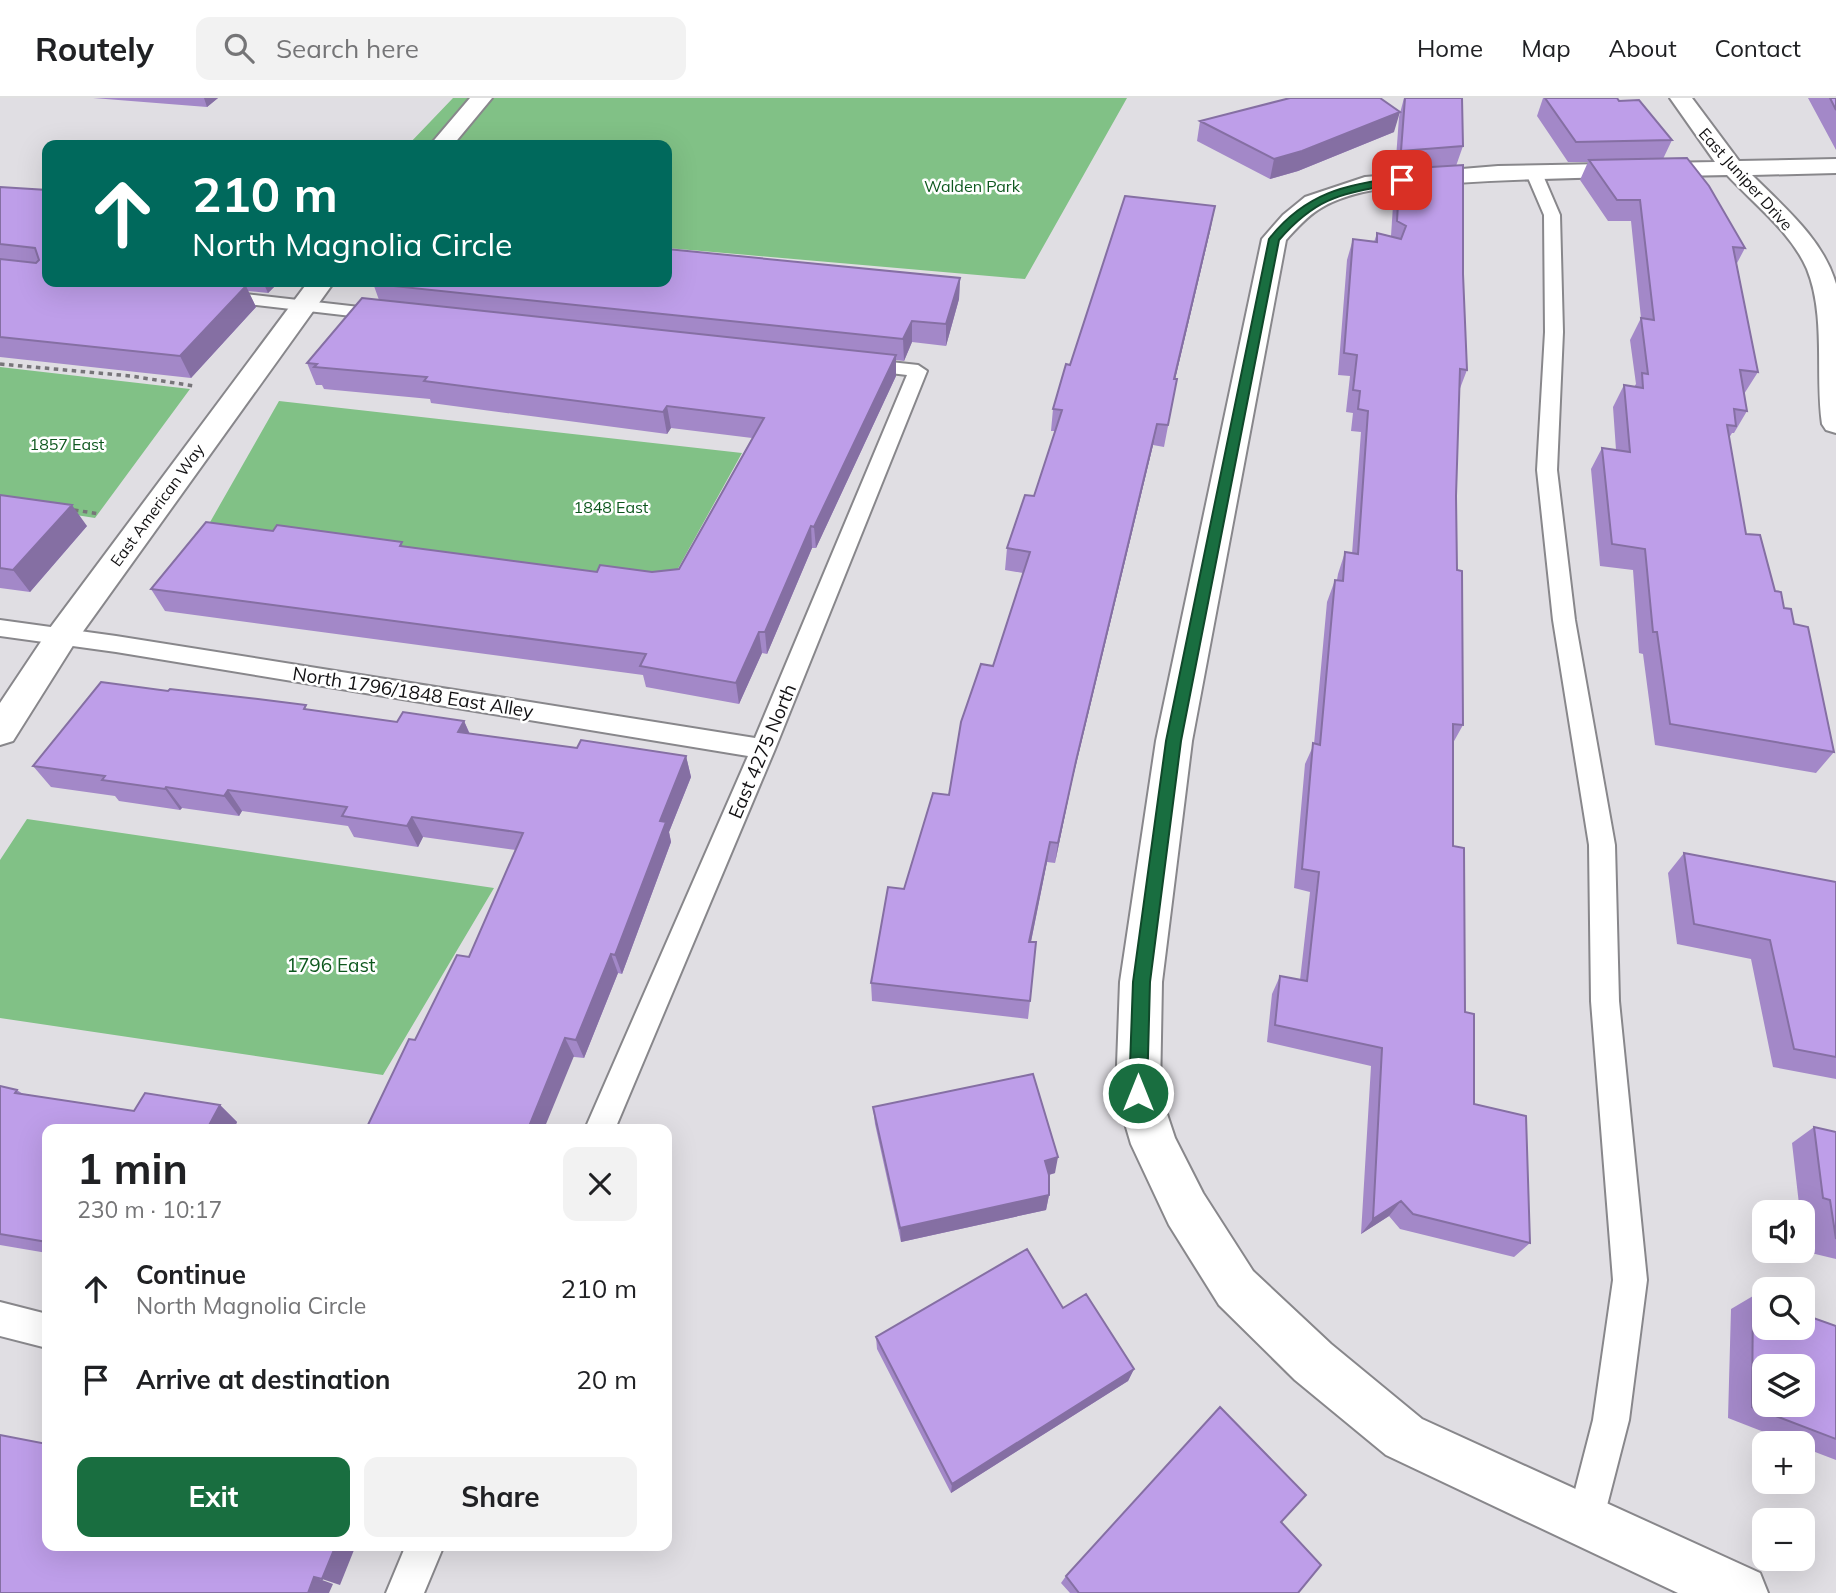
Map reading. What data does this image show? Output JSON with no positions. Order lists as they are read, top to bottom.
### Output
{
  "streets": {
    "street": ["East Juniper Drive", "East American Way"],
    "lane": ["North 1796/1848 East Alley", "East 4275 North"]
  },
  "crossings": [
    ["East American Way", "North 1796/1848 East Alley"],
    ["North 1796/1848 East Alley", "East 4275 North"]
  ],
  "parks": [
    "Walden Park",
    "1857 East",
    "1848 East",
    "1796 East"
  ],
  "page": {
    "header": "Routely",
    "search": "Search here",
    "nav": [
      "Home",
      "Map",
      "About",
      "Contact"
    ],
    "turn": ["210 m", "North Magnolia Circle"],
    "heading": ["1 min", "230 m · 10:17"],
    "map_buttons": ["+", "−"],
    "list": [
      {
        "name": "Continue",
        "note": "North Magnolia Circle",
        "value": "210 m"
      },
      {
        "name": "Arrive at destination",
        "value": "20 m"
      }
    ],
    "buttons": ["Exit", "Share"]
  }
}
